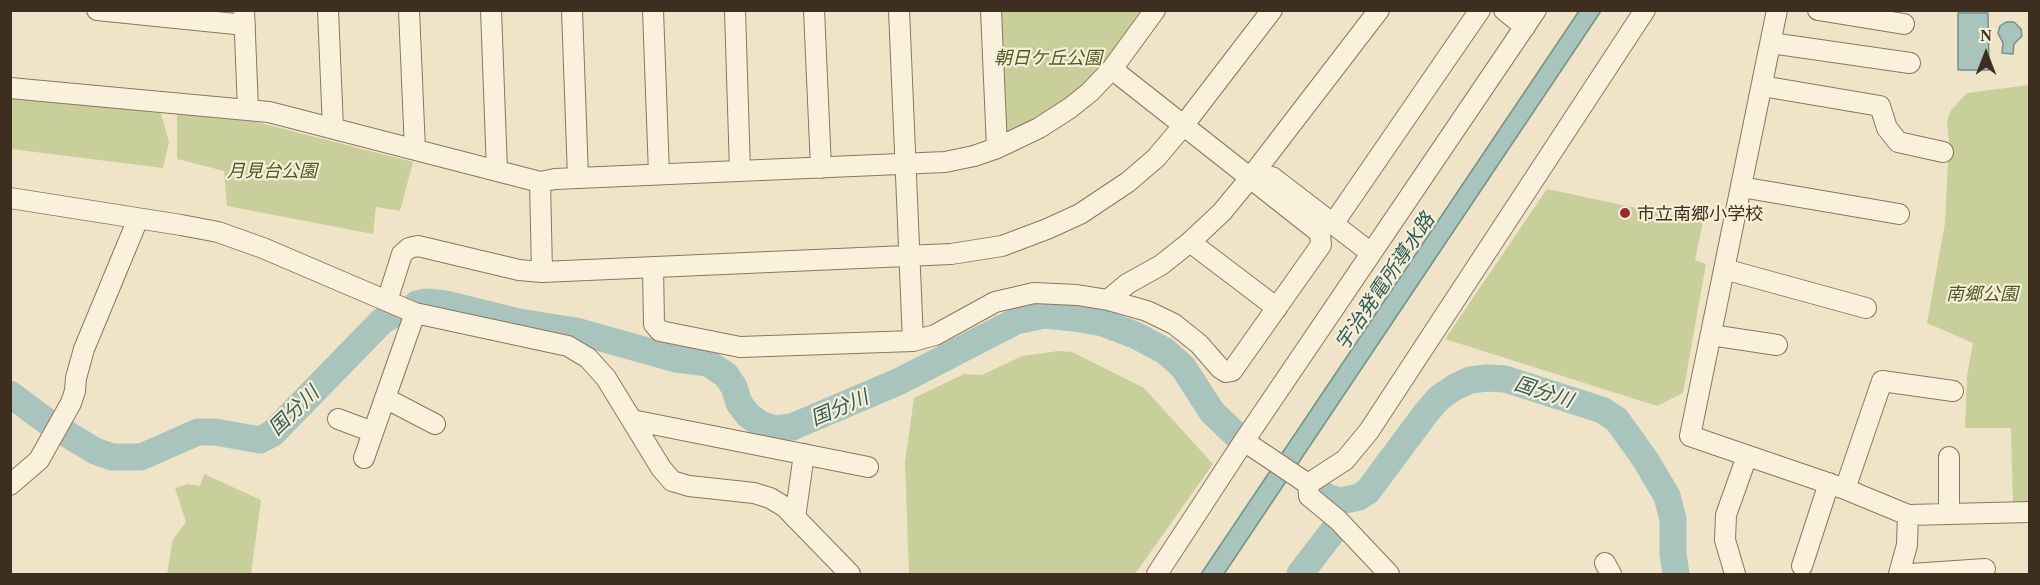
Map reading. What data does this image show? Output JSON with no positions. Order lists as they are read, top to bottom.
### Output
{
  "water": ["宇治発電所導水路", "国分川"],
  "parks": ["朝日ケ丘公園", "月見台公園", "南郷公園"],
  "places": ["市立南郷小学校"],
  "north": "top"
}
